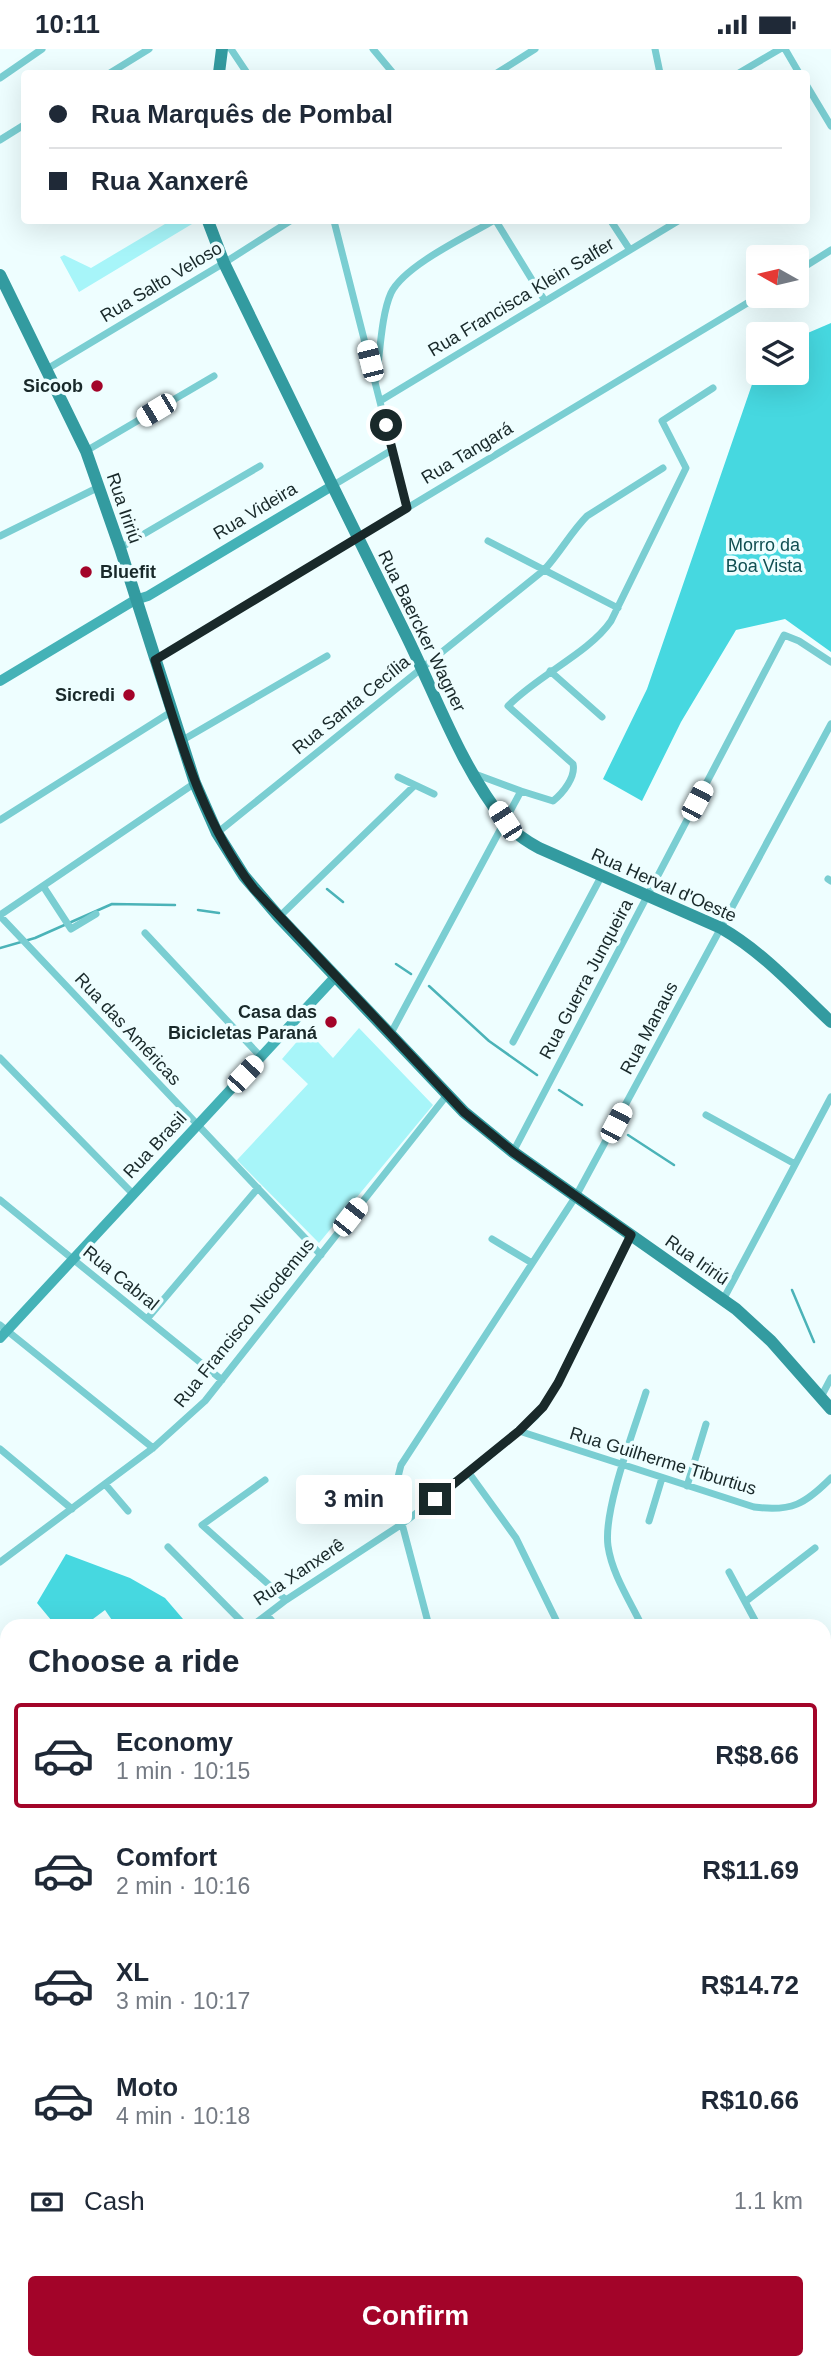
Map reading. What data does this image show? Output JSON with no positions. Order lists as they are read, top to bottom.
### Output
{
  "streets": {
    "main road": ["Rua Iririú", "Rua Baercker Wagner", "Rua Herval d'Oeste"],
    "street": [
      "Rua Salto Veloso",
      "Rua Francisca Klein Salfer",
      "Rua Tangará",
      "Rua Videira",
      "Rua Santa Cecília",
      "Rua Guerra Junqueira",
      "Rua Manaus",
      "Rua das Américas",
      "Rua Brasil",
      "Rua Cabral",
      "Rua Francisco Nicodemus",
      "Rua Guilherme Tiburtius",
      "Rua Xanxerê"
    ]
  },
  "crossings": [
    ["Rua Salto Veloso", "Rua Iririú"],
    ["Rua Salto Veloso", "Rua Baercker Wagner"],
    ["Rua Tangará", "Rua Iririú"],
    ["Rua Tangará", "Rua Baercker Wagner"],
    ["Rua Iririú", "Rua Videira"],
    ["Rua Iririú", "Rua Santa Cecília"],
    ["Rua Iririú", "Rua Guerra Junqueira"],
    ["Rua Iririú", "Rua Manaus"],
    ["Rua Iririú", "Rua Brasil"],
    ["Rua Iririú", "Rua Francisco Nicodemus"],
    ["Rua Iririú", "Rua Xanxerê"],
    ["Rua Videira", "Rua Baercker Wagner"],
    ["Rua Baercker Wagner", "Rua Santa Cecília"],
    ["Rua Baercker Wagner", "Rua Herval d'Oeste"],
    ["Rua Herval d'Oeste", "Rua Guerra Junqueira"],
    ["Rua Herval d'Oeste", "Rua Manaus"],
    ["Rua Manaus", "Rua Xanxerê"],
    ["Rua das Américas", "Rua Brasil"],
    ["Rua das Américas", "Rua Francisco Nicodemus"],
    ["Rua Brasil", "Rua Cabral"],
    ["Rua Cabral", "Rua Francisco Nicodemus"],
    ["Rua Guilherme Tiburtius", "Rua Xanxerê"]
  ],
  "parks": ["Morro da Boa Vista"],
  "places": [
    "Sicoob",
    "Bluefit",
    "Sicredi",
    "Casa das Bicicletas Paraná"
  ],
  "north": "left",
  "page": {
    "status": "10:11",
    "banner": ["Rua Marquês de Pombal", "Rua Xanxerê"],
    "bubble": "3 min",
    "heading": "Choose a ride",
    "list": [
      {
        "name": "Economy",
        "note": "1 min · 10:15",
        "value": "R$8.66"
      },
      {
        "name": "Comfort",
        "note": "2 min · 10:16",
        "value": "R$11.69"
      },
      {
        "name": "XL",
        "note": "3 min · 10:17",
        "value": "R$14.72"
      },
      {
        "name": "Moto",
        "note": "4 min · 10:18",
        "value": "R$10.66"
      }
    ],
    "pay": ["Cash", "1.1 km"],
    "buttons": "Confirm"
  }
}
